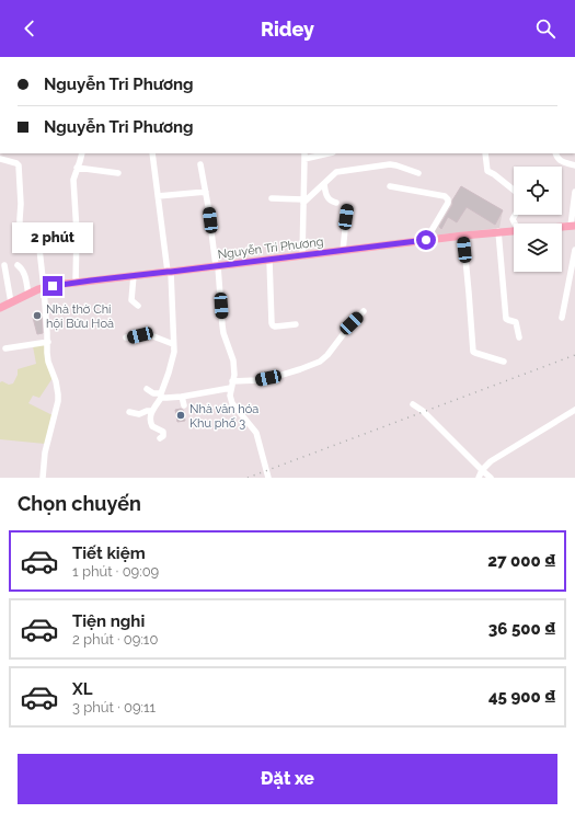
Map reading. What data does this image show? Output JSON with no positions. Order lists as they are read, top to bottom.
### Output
{
  "streets": {
    "main road": ["Nguyễn Tri Phương"]
  },
  "places": ["Nhà thờ Chi hội Bửu Hoà", "Nhà văn hóa Khu phố 3"],
  "page": {
    "header": "Ridey",
    "banner": ["Nguyễn Tri Phương", "Nguyễn Tri Phương"],
    "bubble": "2 phút",
    "heading": "Chọn chuyến",
    "list": [
      {
        "name": "Tiết kiệm",
        "note": "1 phút · 09:09",
        "value": "27 000 ₫"
      },
      {
        "name": "Tiện nghi",
        "note": "2 phút · 09:10",
        "value": "36 500 ₫"
      },
      {
        "name": "XL",
        "note": "3 phút · 09:11",
        "value": "45 900 ₫"
      }
    ],
    "buttons": "Đặt xe"
  }
}
